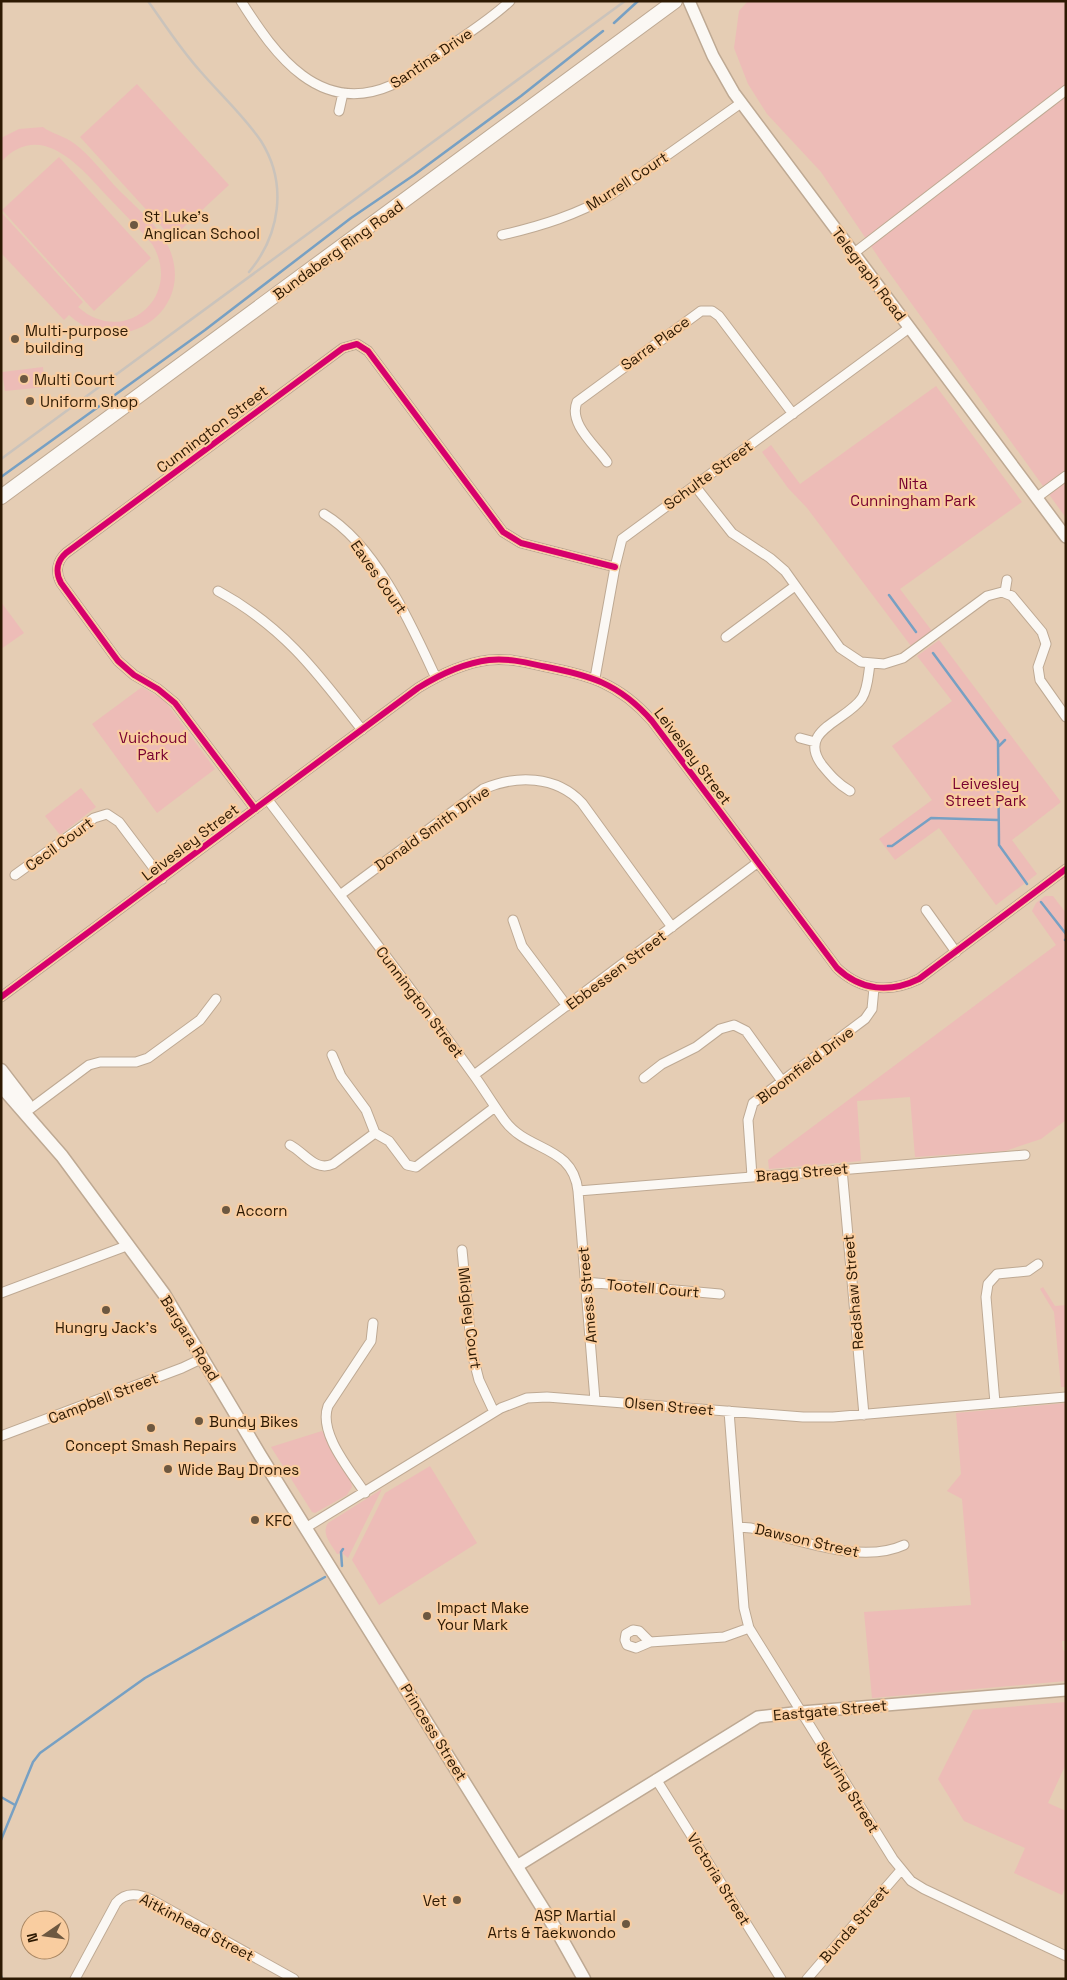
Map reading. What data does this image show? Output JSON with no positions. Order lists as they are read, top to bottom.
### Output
{
  "streets": {
    "main road": ["Bundaberg Ring Road", "Bargara Road", "Princess Street"],
    "street": [
      "Santina Drive",
      "Murrell Court",
      "Telegraph Road",
      "Sarra Place",
      "Cunnington Street",
      "Schulte Street",
      "Eaves Court",
      "Leivesley Street",
      "Donald Smith Drive",
      "Cecil Court",
      "Ebbessen Street",
      "Bloomfield Drive",
      "Bragg Street",
      "Tootell Court",
      "Redshaw Street",
      "Amess Street",
      "Midgley Court",
      "Campbell Street",
      "Olsen Street",
      "Dawson Street",
      "Eastgate Street",
      "Skyring Street",
      "Victoria Street",
      "Bunda Street",
      "Aitkinhead Street"
    ]
  },
  "crossings": [
    ["Murrell Court", "Telegraph Road"],
    ["Telegraph Road", "Schulte Street"],
    ["Sarra Place", "Schulte Street"],
    ["Cunnington Street", "Schulte Street"],
    ["Cunnington Street", "Leivesley Street"],
    ["Cunnington Street", "Donald Smith Drive"],
    ["Cunnington Street", "Ebbessen Street"],
    ["Cunnington Street", "Bragg Street"],
    ["Cunnington Street", "Amess Street"],
    ["Schulte Street", "Leivesley Street"],
    ["Eaves Court", "Leivesley Street"],
    ["Leivesley Street", "Cecil Court"],
    ["Leivesley Street", "Ebbessen Street"],
    ["Leivesley Street", "Bloomfield Drive"],
    ["Donald Smith Drive", "Ebbessen Street"],
    ["Bloomfield Drive", "Bragg Street"],
    ["Bragg Street", "Redshaw Street"],
    ["Bragg Street", "Amess Street"],
    ["Tootell Court", "Amess Street"],
    ["Redshaw Street", "Olsen Street"],
    ["Amess Street", "Olsen Street"],
    ["Midgley Court", "Olsen Street"],
    ["Bargara Road", "Campbell Street"],
    ["Bargara Road", "Olsen Street"],
    ["Bargara Road", "Princess Street"],
    ["Olsen Street", "Princess Street"],
    ["Olsen Street", "Skyring Street"],
    ["Dawson Street", "Skyring Street"],
    ["Eastgate Street", "Princess Street"],
    ["Eastgate Street", "Skyring Street"],
    ["Eastgate Street", "Victoria Street"],
    ["Skyring Street", "Bunda Street"]
  ],
  "parks": ["Nita Cunningham Park", "Vuichoud Park", "Leivesley Street Park"],
  "places": [
    "St Luke's Anglican School",
    "Multi-purpose building",
    "Multi Court",
    "Uniform Shop",
    "Accorn",
    "Hungry Jack's",
    "Bundy Bikes",
    "Concept Smash Repairs",
    "Wide Bay Drones",
    "KFC",
    "Impact Make Your Mark",
    "Vet",
    "ASP Martial Arts & Taekwondo"
  ],
  "north": "left"
}
